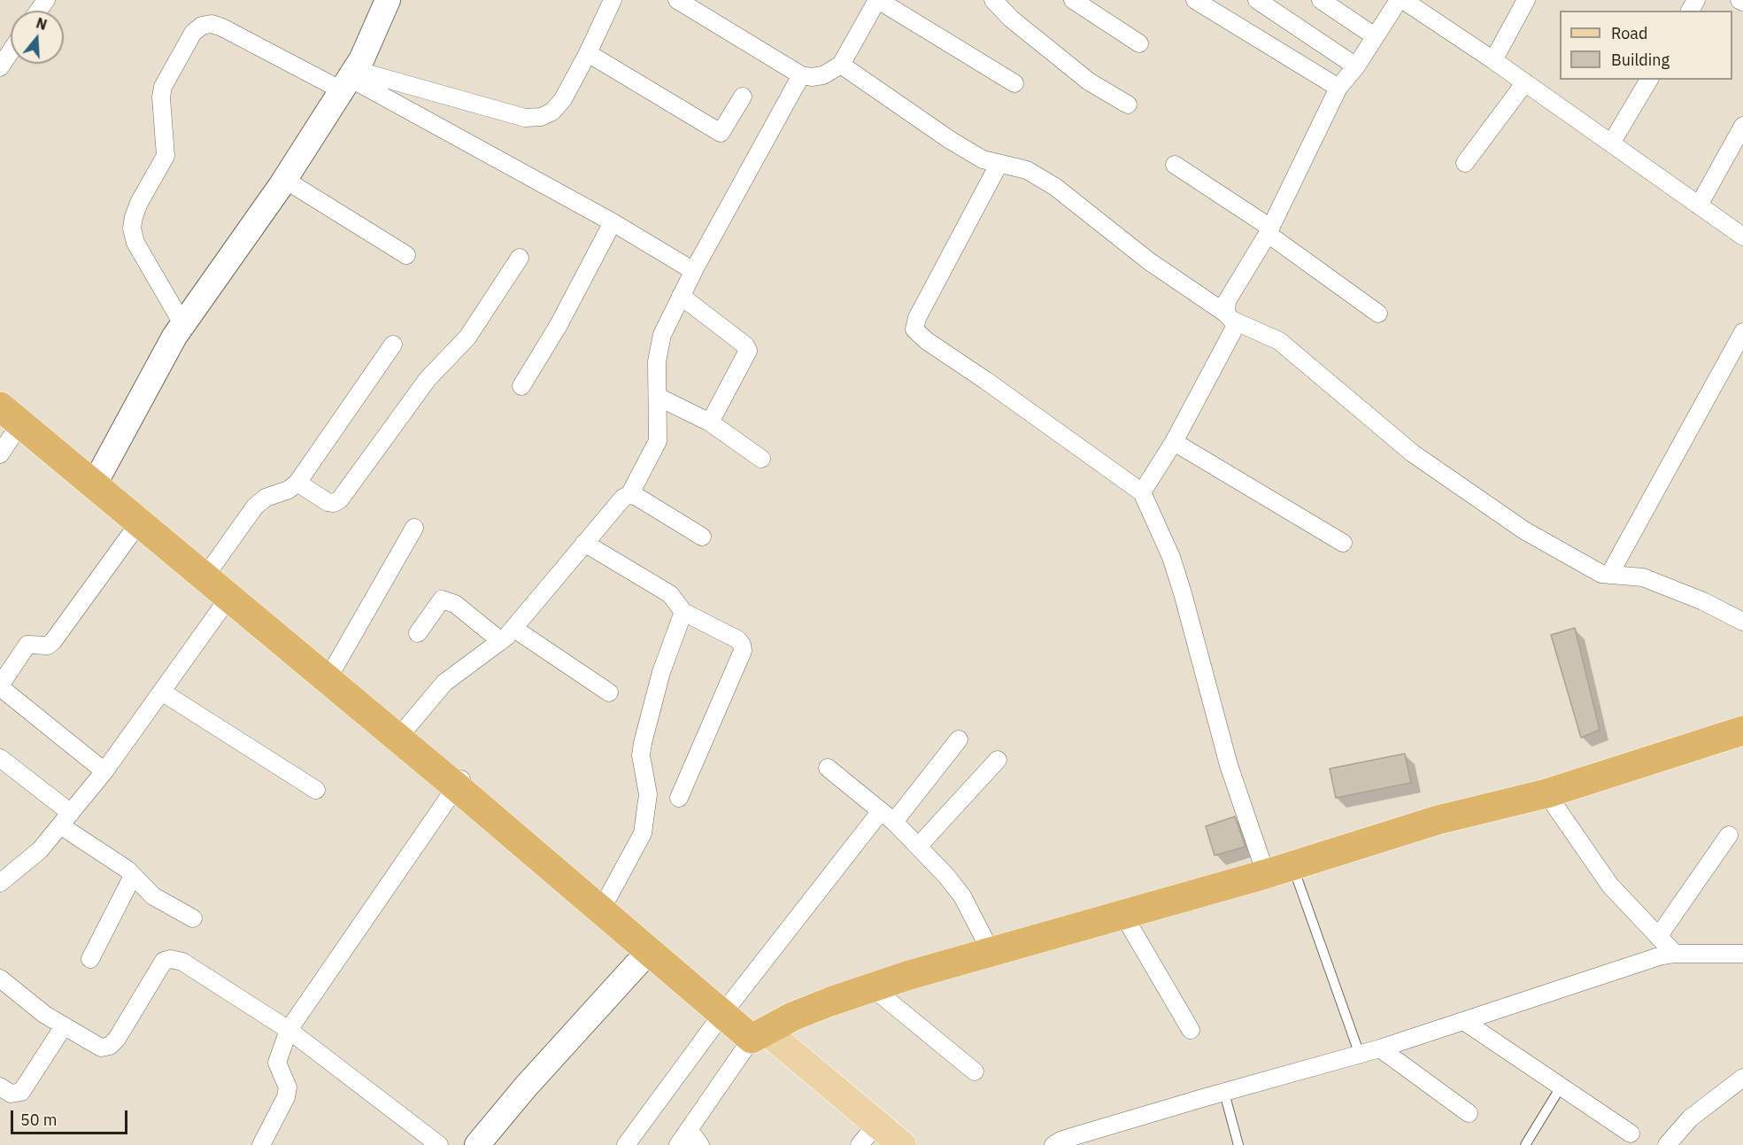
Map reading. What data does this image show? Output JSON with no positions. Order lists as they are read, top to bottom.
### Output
{
  "legend": ["Road", "Building"],
  "scale_bar": "50 m",
  "north": "top"
}
